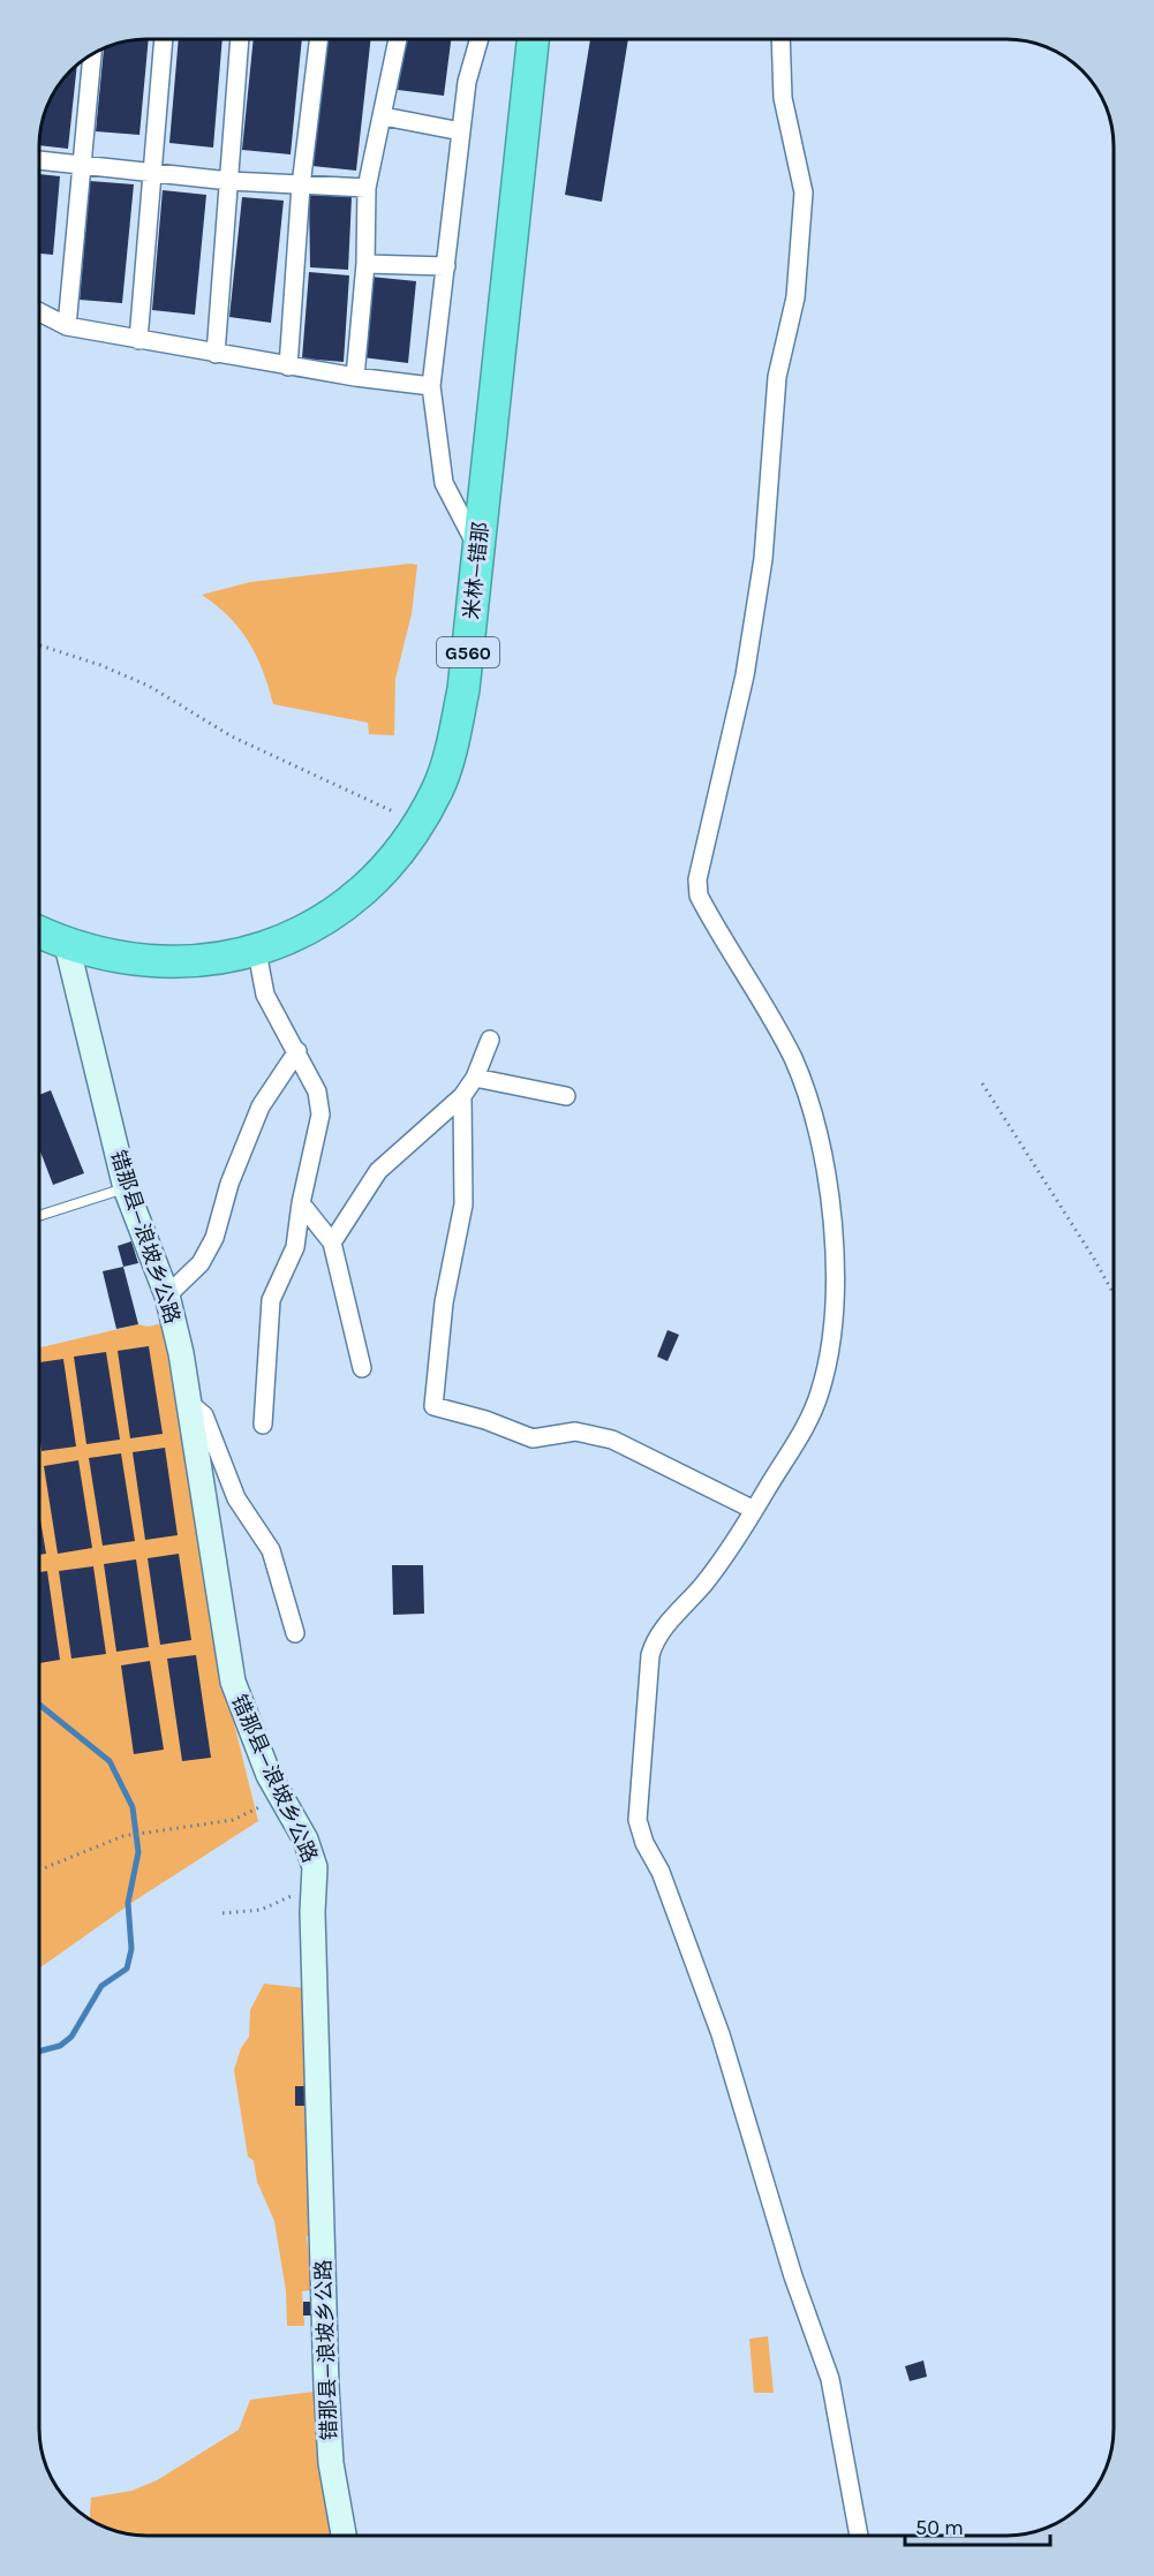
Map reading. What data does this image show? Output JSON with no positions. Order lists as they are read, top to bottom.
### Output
{
  "streets": {
    "highway": ["米林—错那", "G560"],
    "main road": ["错那县—浪坡乡公路"]
  },
  "crossings": [
    ["米林—错那", "错那县—浪坡乡公路"]
  ],
  "scale_bar": "50 m"
}
